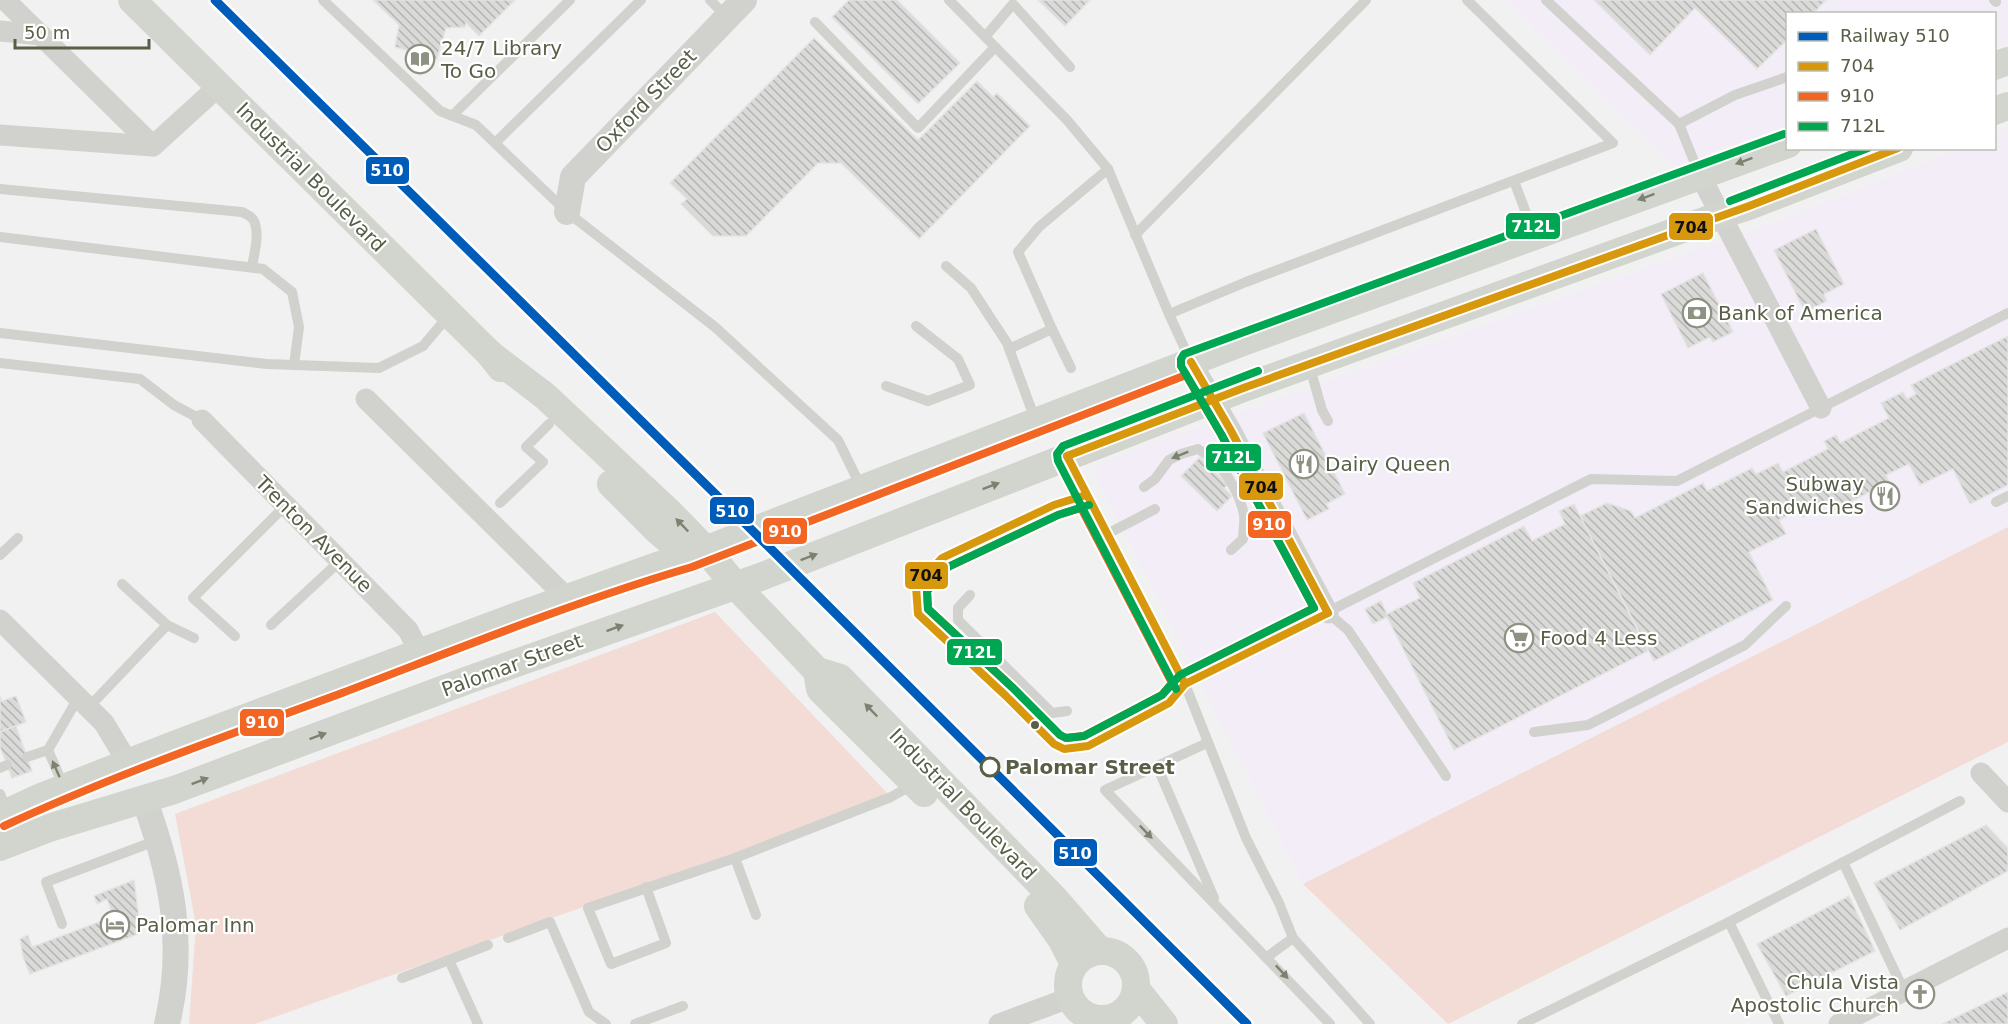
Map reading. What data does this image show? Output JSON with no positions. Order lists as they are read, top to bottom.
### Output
{
  "streets": {
    "main road": ["Industrial Boulevard", "Palomar Street"],
    "street": ["Oxford Street", "Trenton Avenue"]
  },
  "crossings": [
    ["Industrial Boulevard", "Palomar Street"]
  ],
  "places": {
    "library": ["24/7 Library To Go"],
    "bank": ["Bank of America"],
    "restaurant": ["Dairy Queen", "Subway Sandwiches"],
    "supermarket": ["Food 4 Less"],
    "other": ["Palomar Street"],
    "hotel": ["Palomar Inn"],
    "church": ["Chula Vista Apostolic Church"]
  },
  "lines": [
    "rail line 510",
    "transit line 712L",
    "transit line 704",
    "transit line 910"
  ],
  "legend": [
    "Railway 510",
    "704",
    "910",
    "712L"
  ],
  "scale_bar": "50 m"
}
